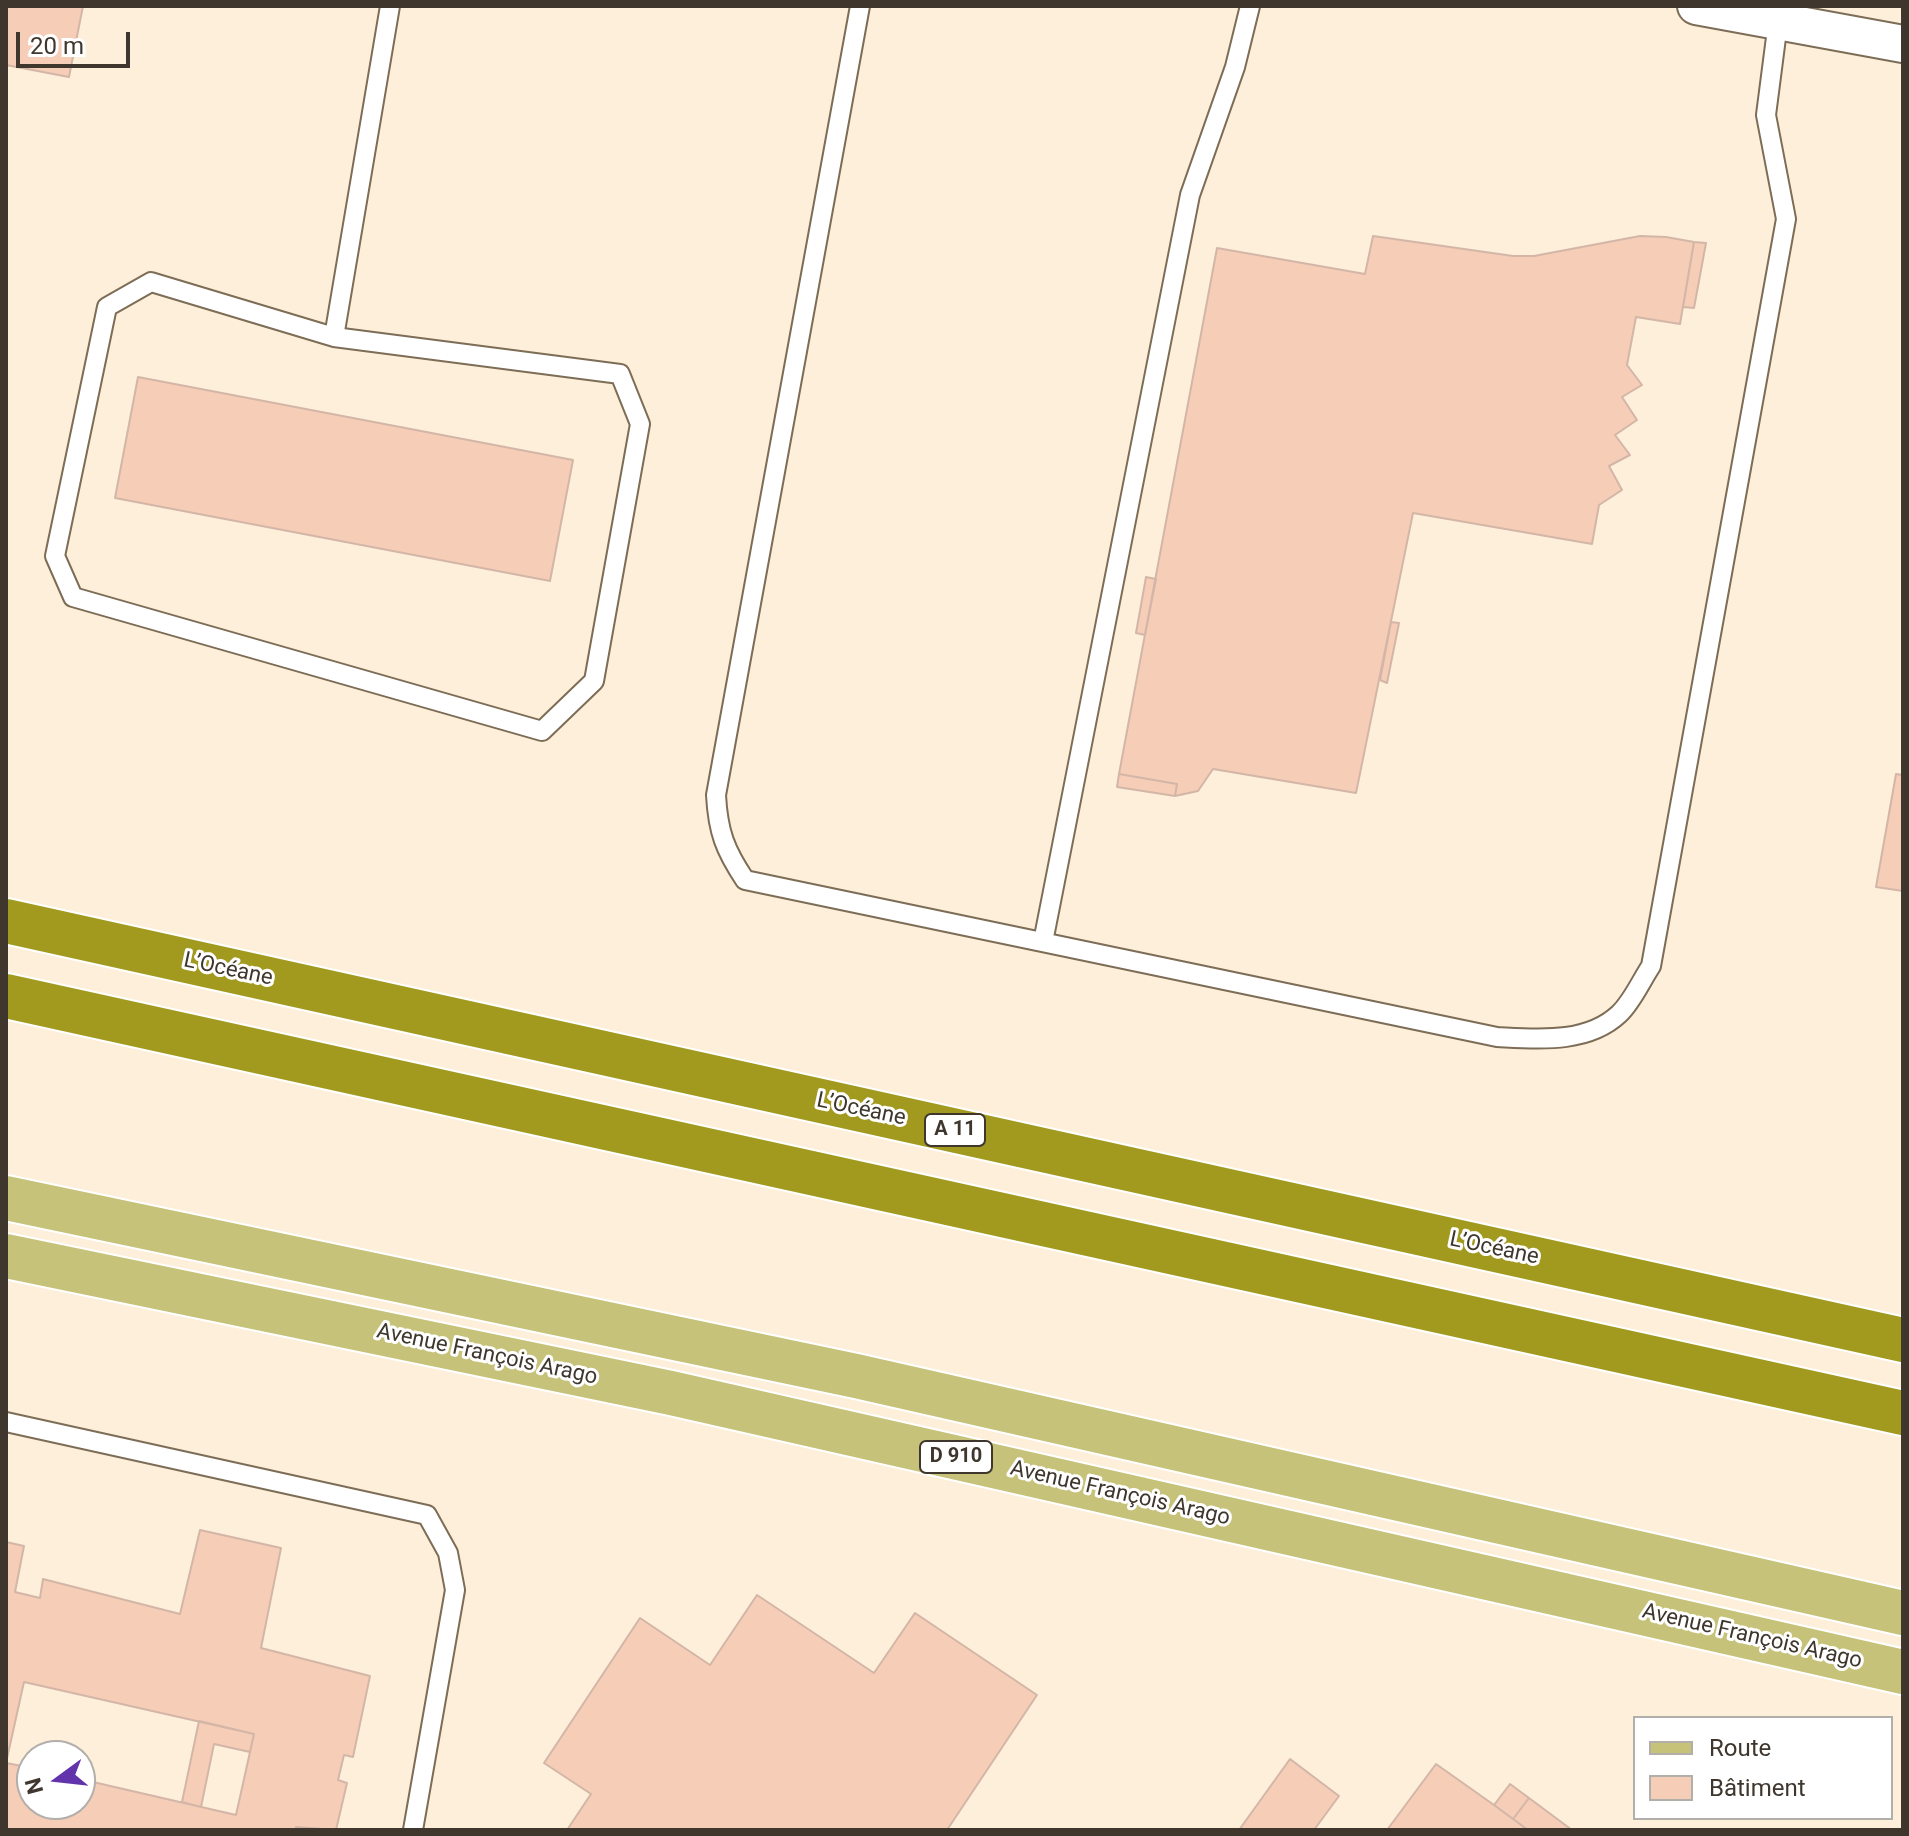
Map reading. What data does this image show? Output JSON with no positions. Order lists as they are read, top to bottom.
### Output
{
  "streets": {
    "highway": ["L’Océane", "A 11"],
    "main road": ["Avenue François Arago", "D 910"]
  },
  "legend": ["Route", "Bâtiment"],
  "scale_bar": "20 m",
  "north": "left"
}
